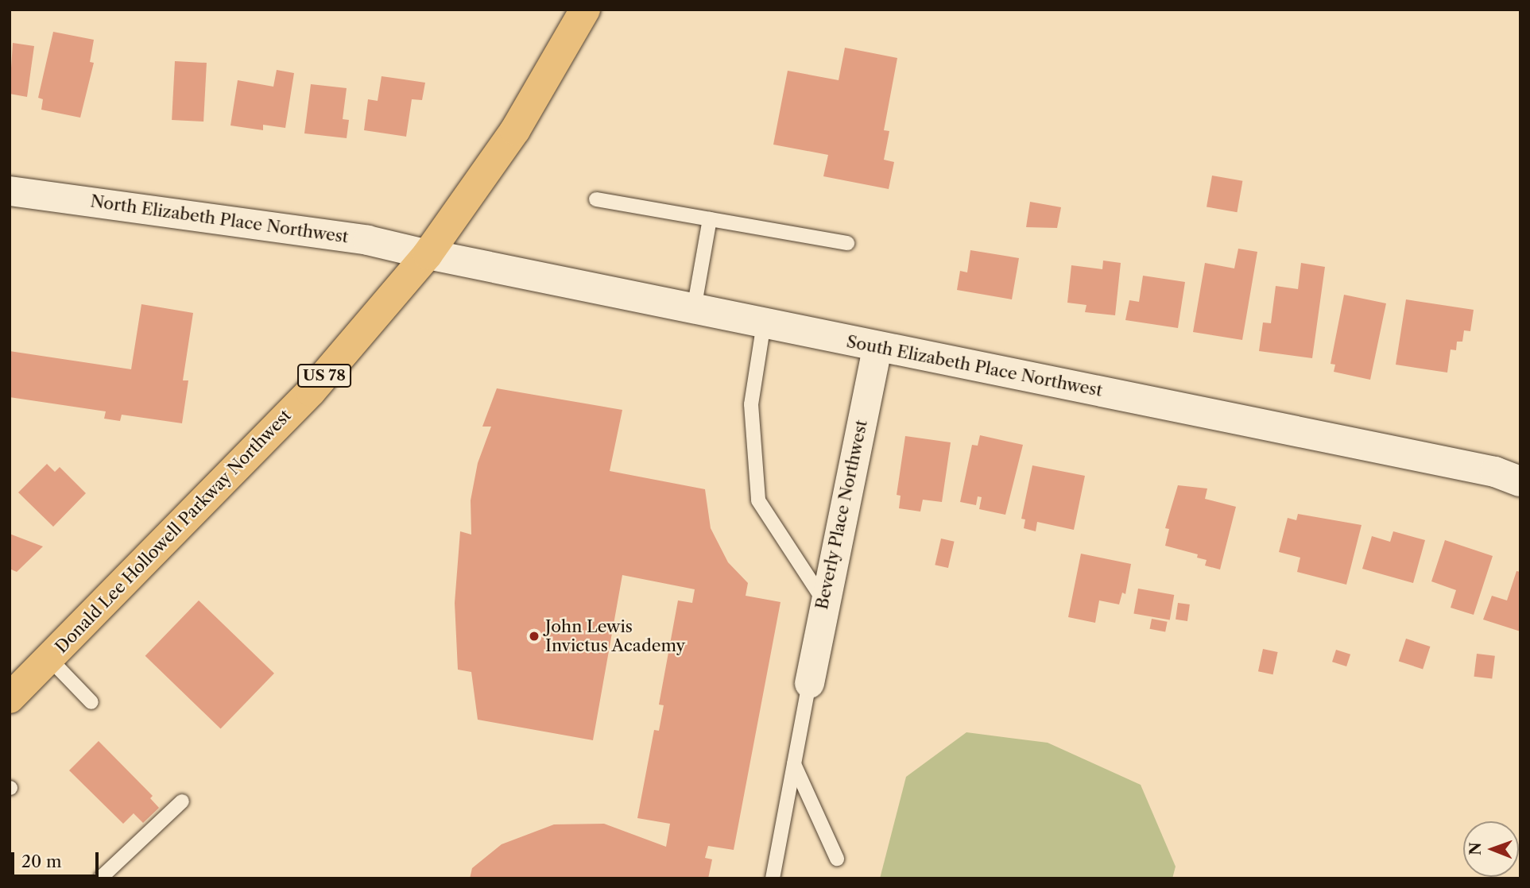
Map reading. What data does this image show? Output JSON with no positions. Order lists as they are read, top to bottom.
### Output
{
  "streets": {
    "main road": ["US 78", "Donald Lee Hollowell Parkway Northwest"],
    "street": ["North Elizabeth Place Northwest", "South Elizabeth Place Northwest", "Beverly Place Northwest"]
  },
  "crossings": [
    ["North Elizabeth Place Northwest", "South Elizabeth Place Northwest"],
    ["North Elizabeth Place Northwest", "Donald Lee Hollowell Parkway Northwest"],
    ["South Elizabeth Place Northwest", "Beverly Place Northwest"],
    ["South Elizabeth Place Northwest", "Donald Lee Hollowell Parkway Northwest"]
  ],
  "places": ["John Lewis Invictus Academy"],
  "scale_bar": "20 m",
  "north": "left"
}
